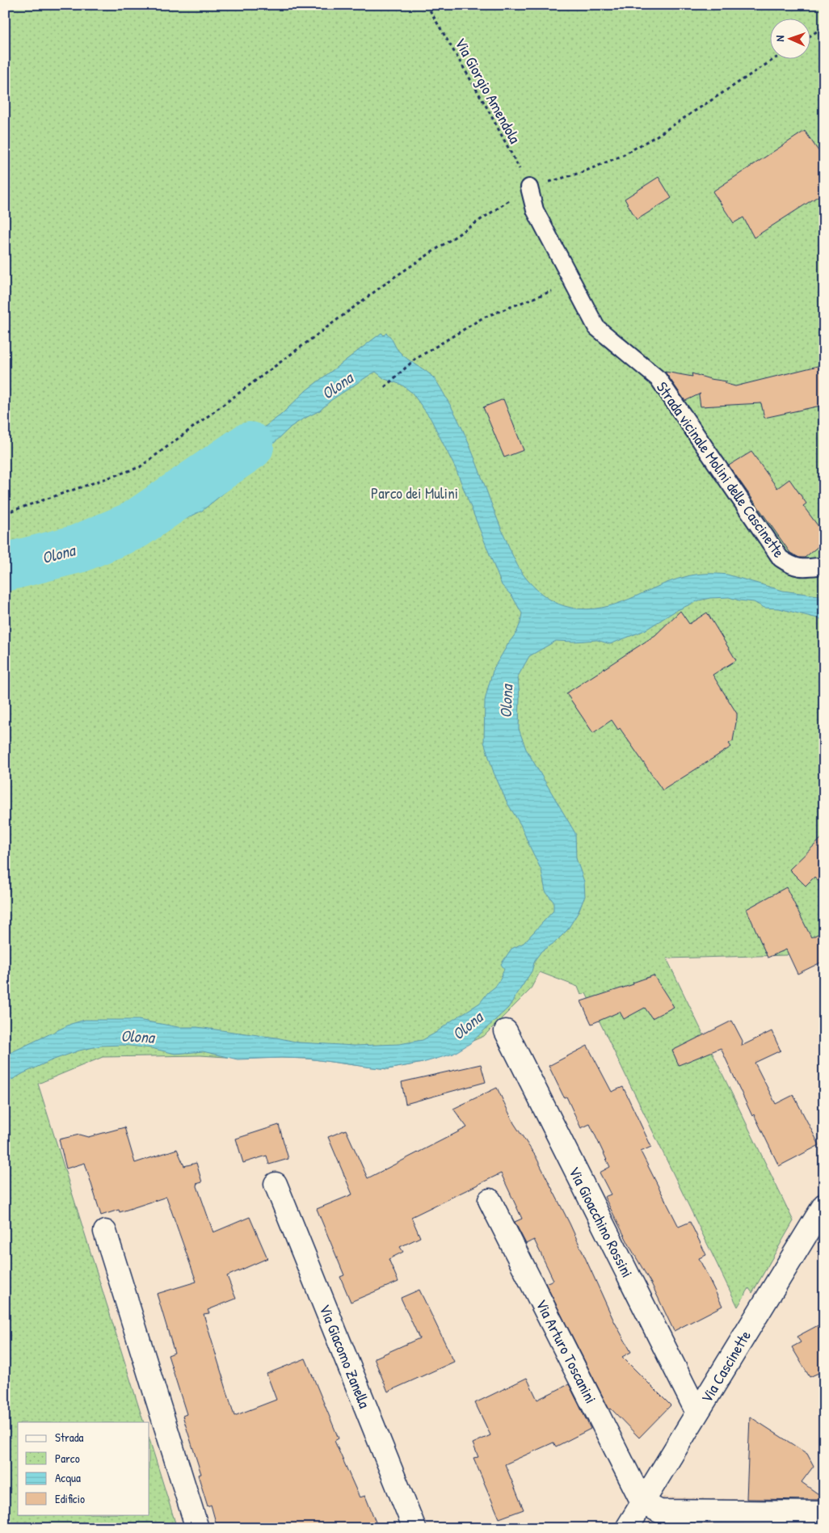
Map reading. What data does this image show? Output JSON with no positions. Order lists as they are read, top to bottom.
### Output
{
  "streets": {
    "street": [
      "Via Gioacchino Rossini",
      "Via Arturo Toscanini",
      "Via Giacomo Zanella",
      "Via Cascinette"
    ],
    "lane": ["Strada vicinale Molini delle Cascinette"],
    "path": ["Via Giorgio Amendola"]
  },
  "crossings": [
    ["Via Giorgio Amendola", "Strada vicinale Molini delle Cascinette"],
    ["Via Gioacchino Rossini", "Via Cascinette"],
    ["Via Arturo Toscanini", "Via Cascinette"]
  ],
  "water": ["Olona"],
  "parks": ["Parco dei Mulini"],
  "legend": [
    "Strada",
    "Parco",
    "Acqua",
    "Edificio"
  ],
  "north": "left"
}
